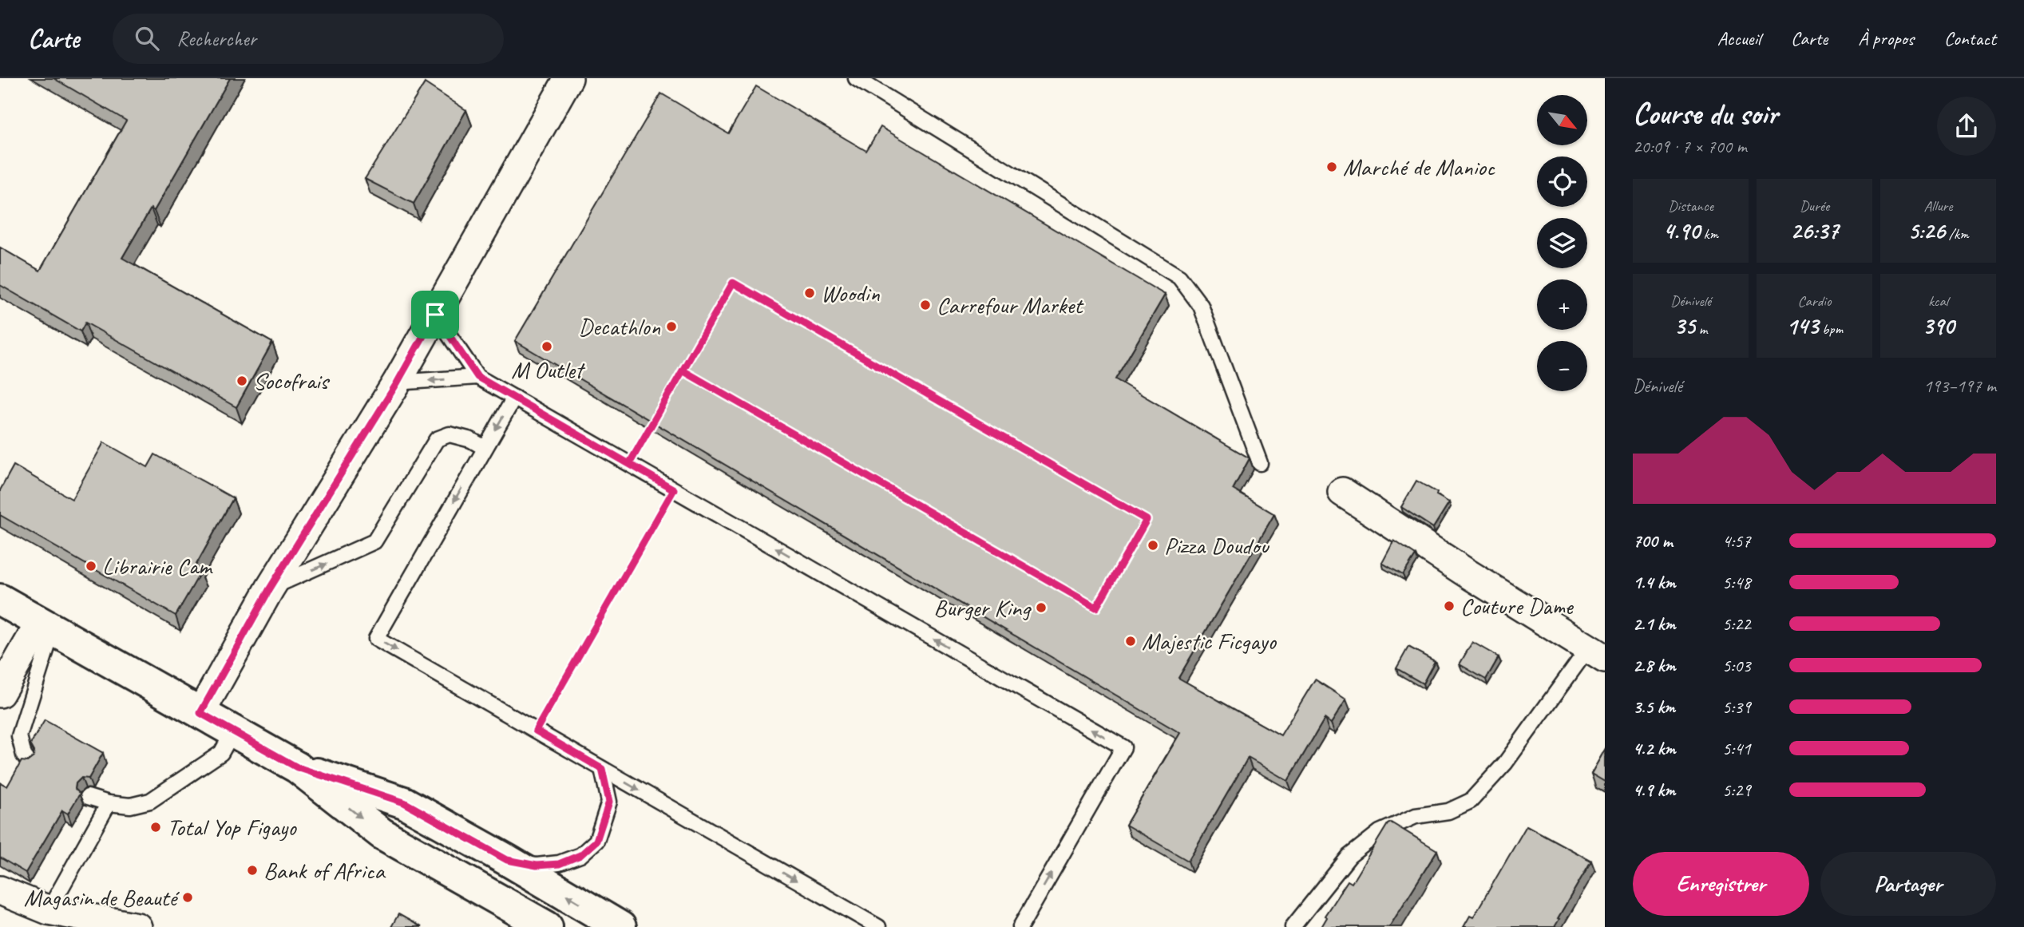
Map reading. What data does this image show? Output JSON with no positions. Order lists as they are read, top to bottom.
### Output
{
  "places": [
    "Marché de Manioc",
    "Woodin",
    "Carrefour Market",
    "Decathlon",
    "M Outlet",
    "Socofrais",
    "Pizza Doudou",
    "Librairie Cam",
    "Couture Dame",
    "Burger King",
    "Majestic Ficgayo",
    "Total Yop Figayo",
    "Bank of Africa",
    "Magasin de Beauté"
  ],
  "north": "bottom right",
  "page": {
    "header": "Carte",
    "search": "Rechercher",
    "nav": [
      "Accueil",
      "Carte",
      "À propos",
      "Contact"
    ],
    "heading": ["Course du soir", "20:09 · 7 × 700 m"],
    "map_buttons": ["+", "−"],
    "stats": [
      ["Distance", "4.90 km"],
      ["Durée", "26:37"],
      ["Allure", "5:26 /km"],
      ["Dénivelé", "35 m"],
      ["Cardio", "143 bpm"],
      ["kcal", "390"]
    ],
    "chart": ["Dénivelé", "193–197 m"],
    "list": [
      {
        "name": "700 m",
        "note": "4:57"
      },
      {
        "name": "1.4 km",
        "note": "5:48"
      },
      {
        "name": "2.1 km",
        "note": "5:22"
      },
      {
        "name": "2.8 km",
        "note": "5:03"
      },
      {
        "name": "3.5 km",
        "note": "5:39"
      },
      {
        "name": "4.2 km",
        "note": "5:41"
      },
      {
        "name": "4.9 km",
        "note": "5:29"
      }
    ],
    "buttons": ["Enregistrer", "Partager"]
  }
}
